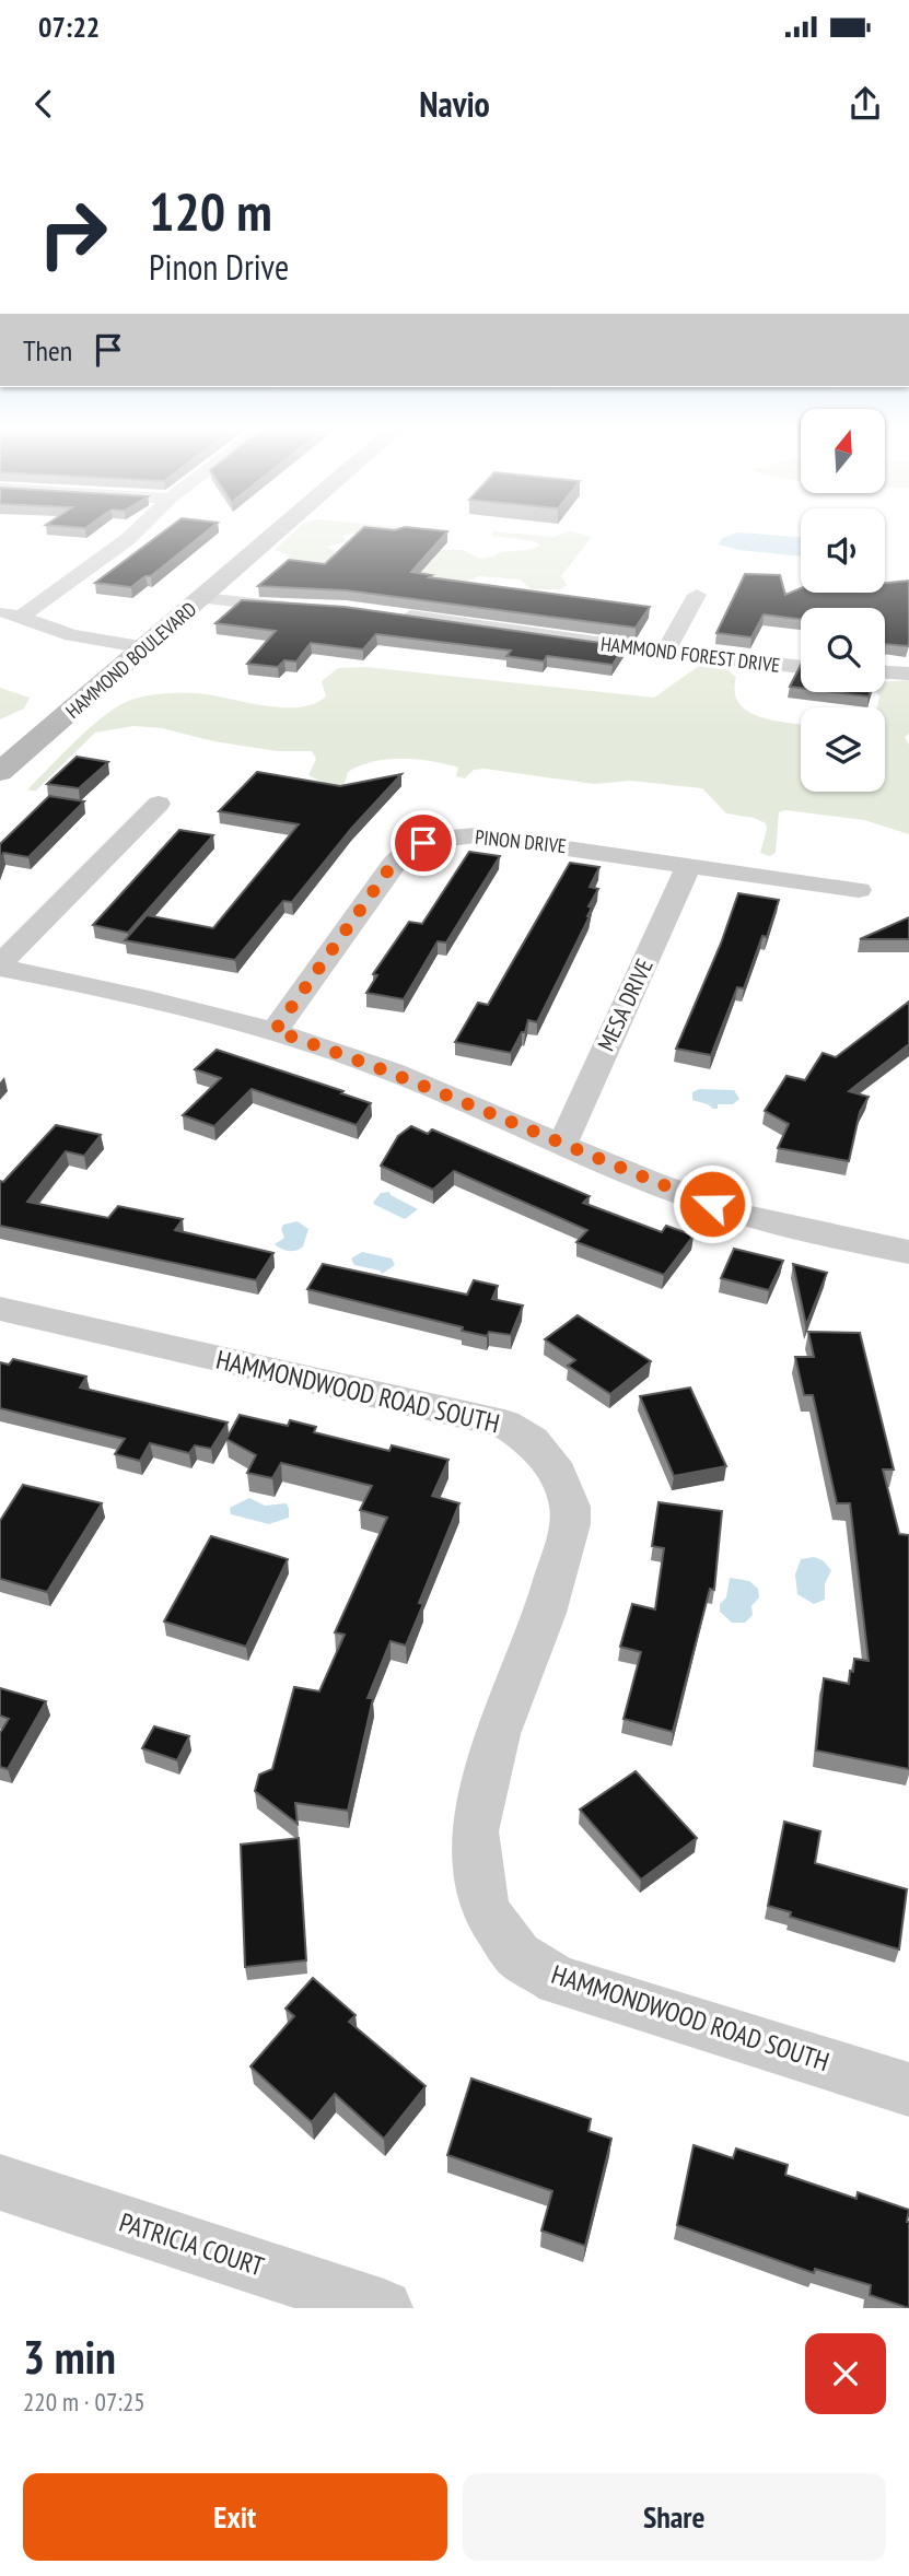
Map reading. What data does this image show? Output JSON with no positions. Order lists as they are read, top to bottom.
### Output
{
  "streets": {
    "street": [
      "HAMMOND FOREST DRIVE",
      "HAMMOND BOULEVARD",
      "PINON DRIVE",
      "MESA DRIVE",
      "HAMMONDWOOD ROAD SOUTH",
      "PATRICIA COURT"
    ]
  },
  "crossings": [
    ["PINON DRIVE", "MESA DRIVE"]
  ],
  "north": "top",
  "page": {
    "status": "07:22",
    "header": "Navio",
    "turn": ["120 m", "Pinon Drive"],
    "then": "Then",
    "heading": ["3 min", "220 m · 07:25"],
    "buttons": ["Exit", "Share"]
  }
}
